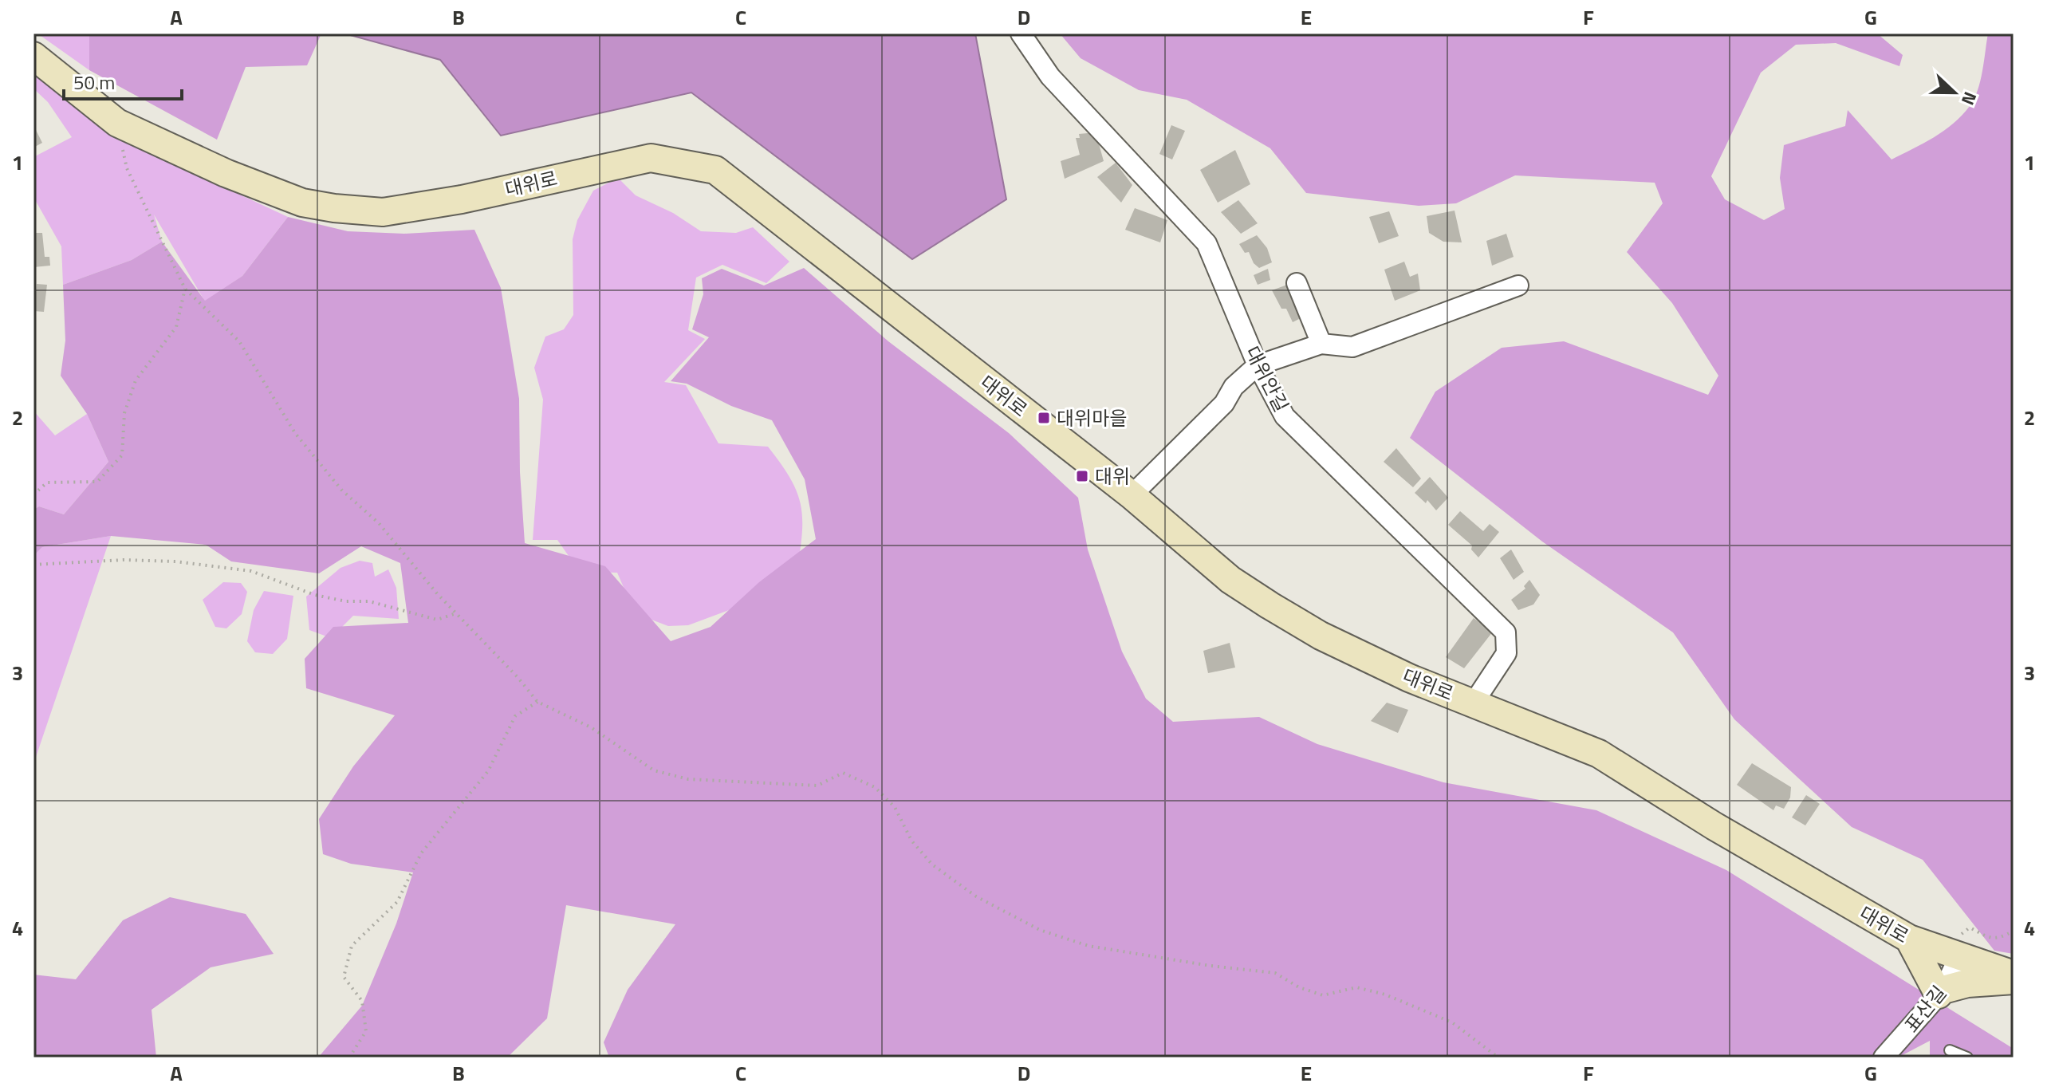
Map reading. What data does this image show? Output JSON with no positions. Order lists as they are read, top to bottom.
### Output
{
  "streets": {
    "main road": ["대위로"],
    "street": ["대위안길", "표산길"]
  },
  "crossings": [
    ["대위로", "대위안길"],
    ["대위로", "표산길"]
  ],
  "places": {
    "transit": ["대위마을", "대위"]
  },
  "scale_bar": "50 m",
  "north": "right",
  "grid": {
    "columns": [
      "A",
      "B",
      "C",
      "D",
      "E",
      "F",
      "G"
    ],
    "rows": [
      "1",
      "2",
      "3",
      "4"
    ]
  }
}
